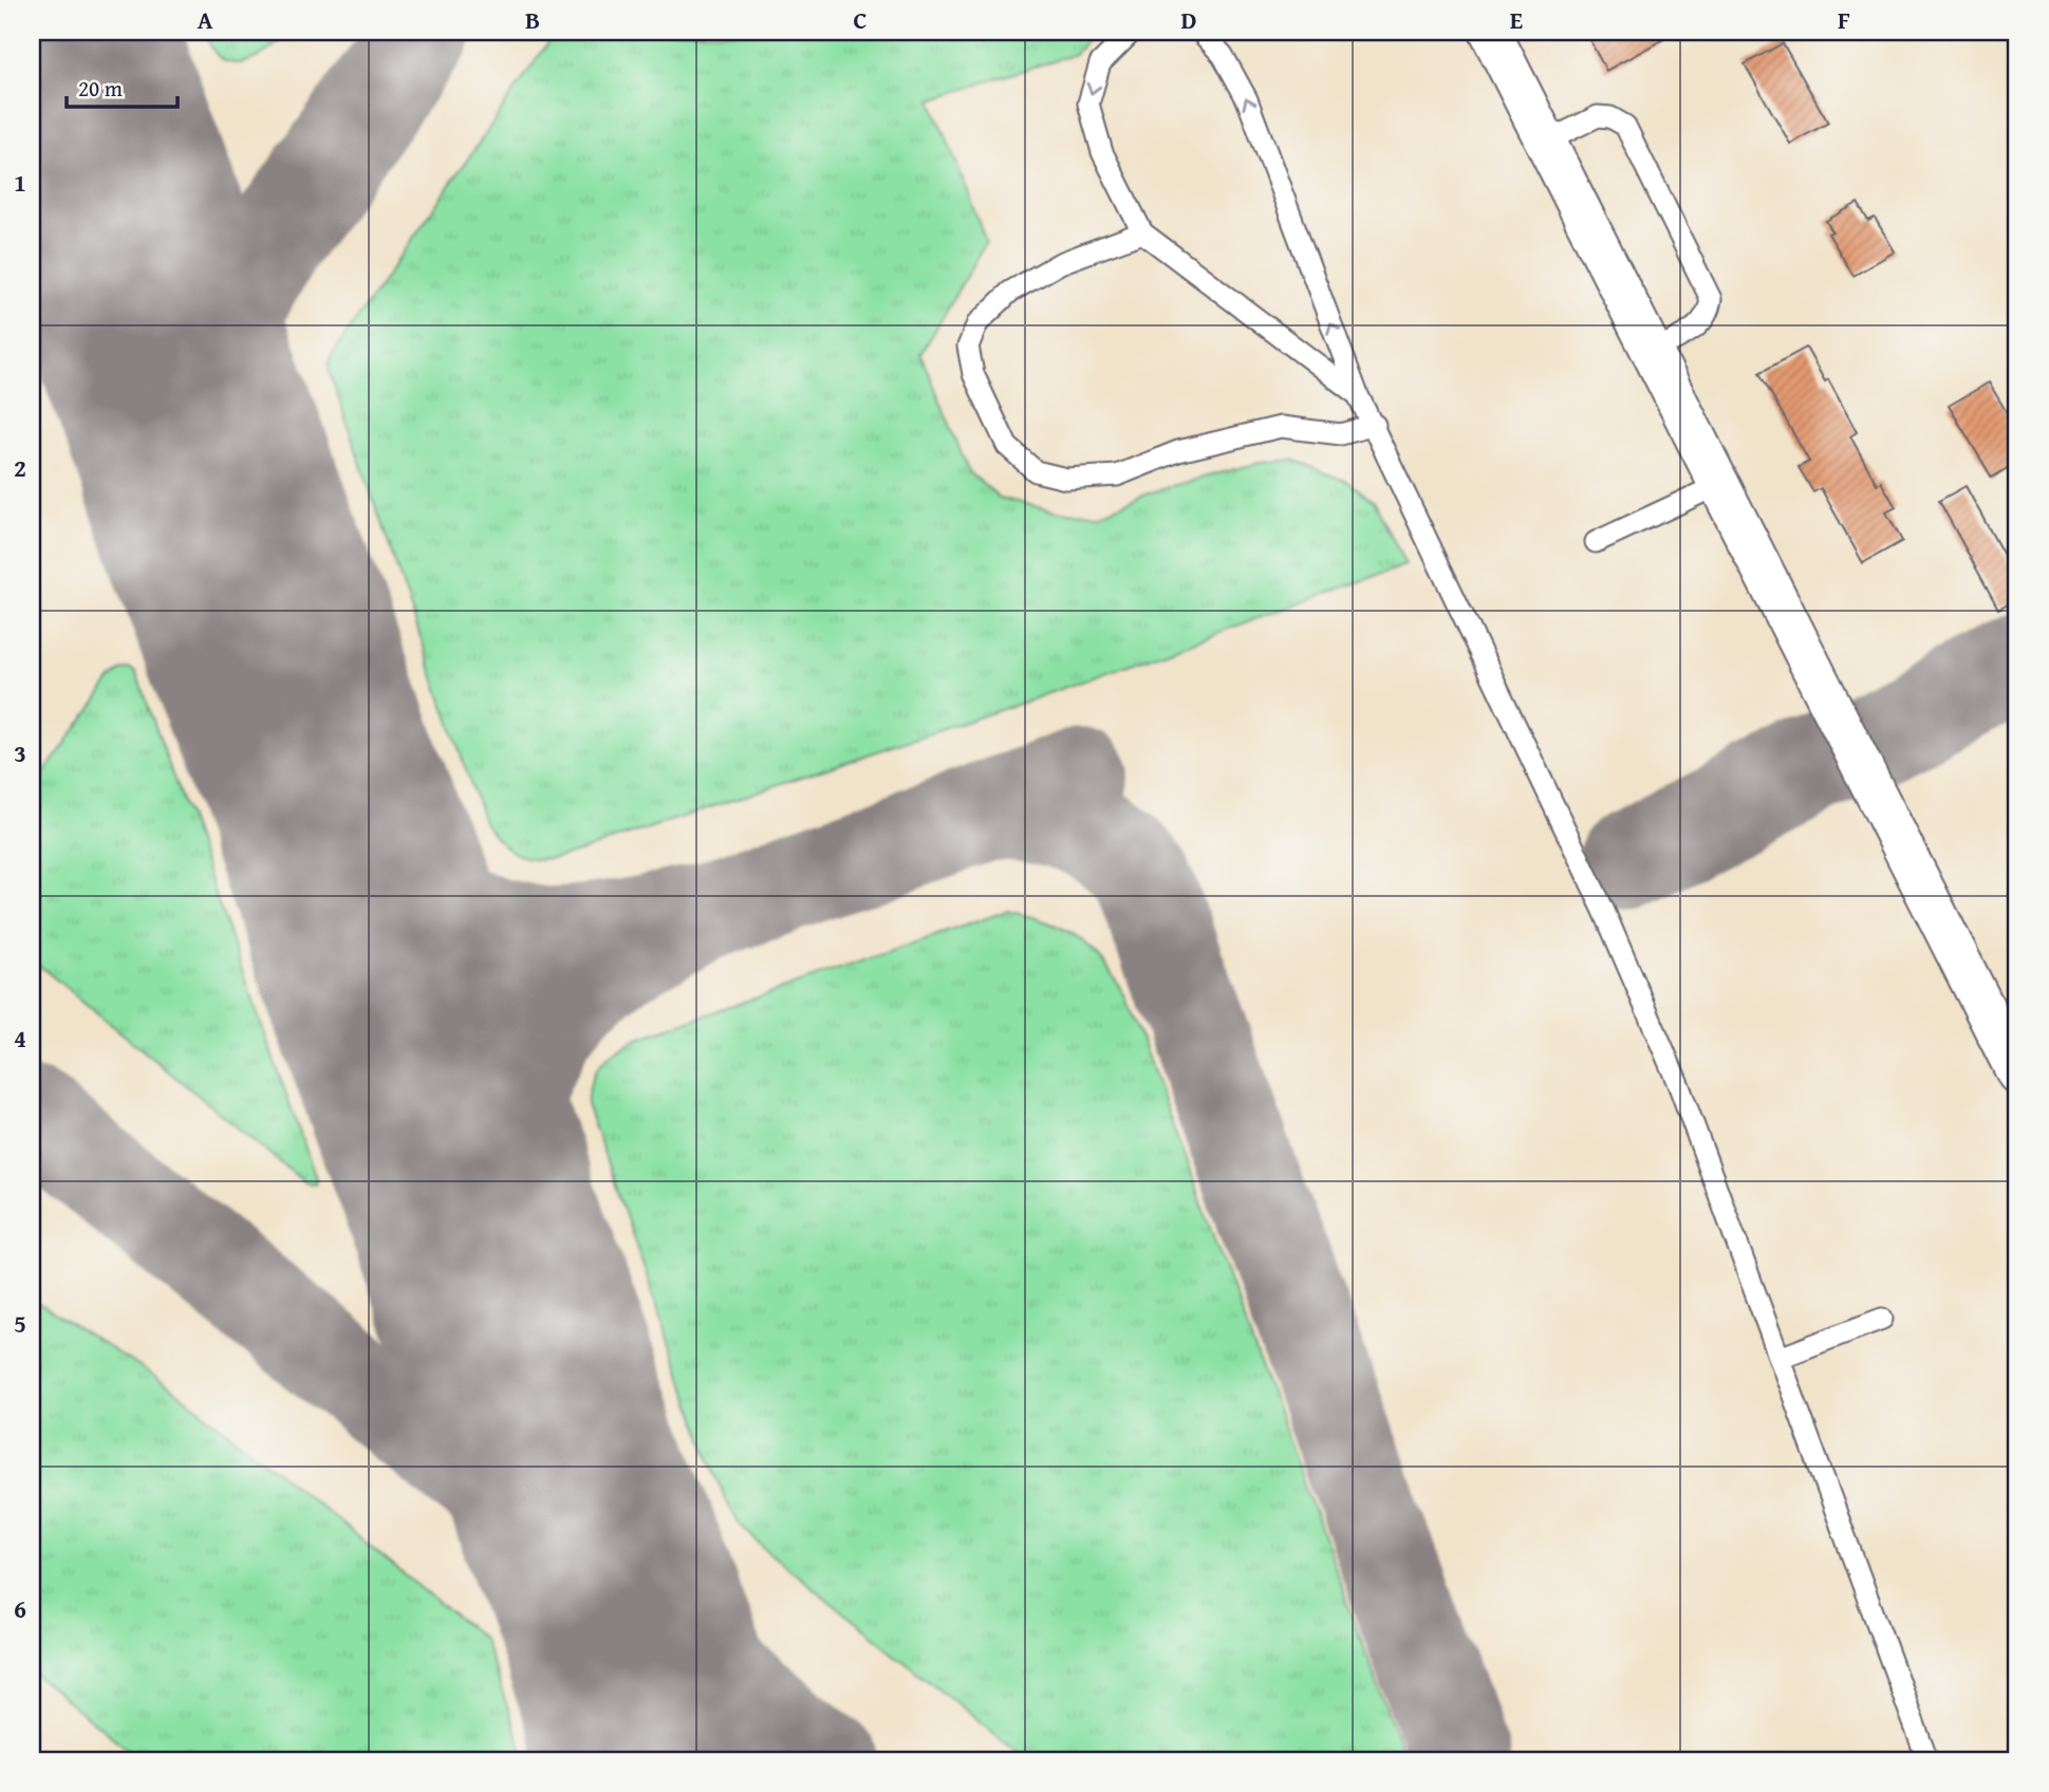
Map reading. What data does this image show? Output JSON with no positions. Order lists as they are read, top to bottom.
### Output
{
  "scale_bar": "20 m",
  "grid": {
    "columns": [
      "A",
      "B",
      "C",
      "D",
      "E",
      "F"
    ],
    "rows": [
      "1",
      "2",
      "3",
      "4",
      "5",
      "6"
    ]
  }
}
